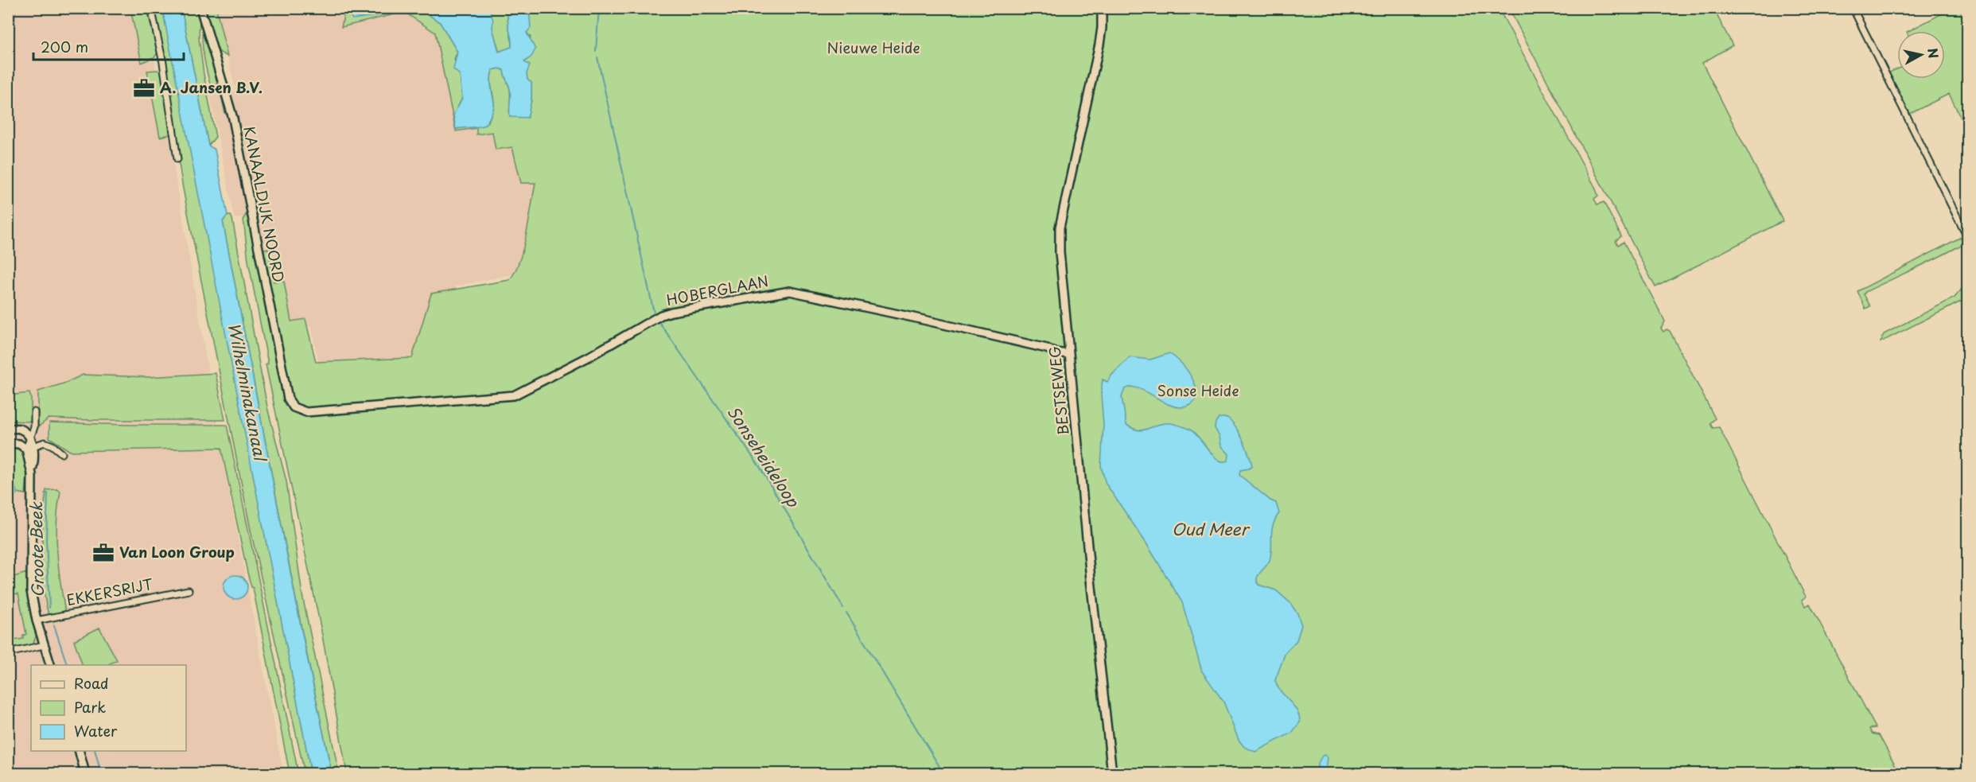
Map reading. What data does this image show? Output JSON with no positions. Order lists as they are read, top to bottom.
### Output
{
  "streets": {
    "street": [
      "KANAALDIJK NOORD",
      "HOBERGLAAN",
      "BESTSEWEG",
      "EKKERSRIJT"
    ]
  },
  "crossings": [
    ["KANAALDIJK NOORD", "HOBERGLAAN"],
    ["HOBERGLAAN", "BESTSEWEG"]
  ],
  "water": [
    "Wilhelminakanaal",
    "Sonseheideloop",
    "Oud Meer",
    "Groote Beek"
  ],
  "parks": ["Nieuwe Heide", "Sonse Heide"],
  "places": {
    "office": ["A. Jansen B.V.", "Van Loon Group"]
  },
  "legend": ["Road", "Park", "Water"],
  "scale_bar": "200 m",
  "north": "right"
}
